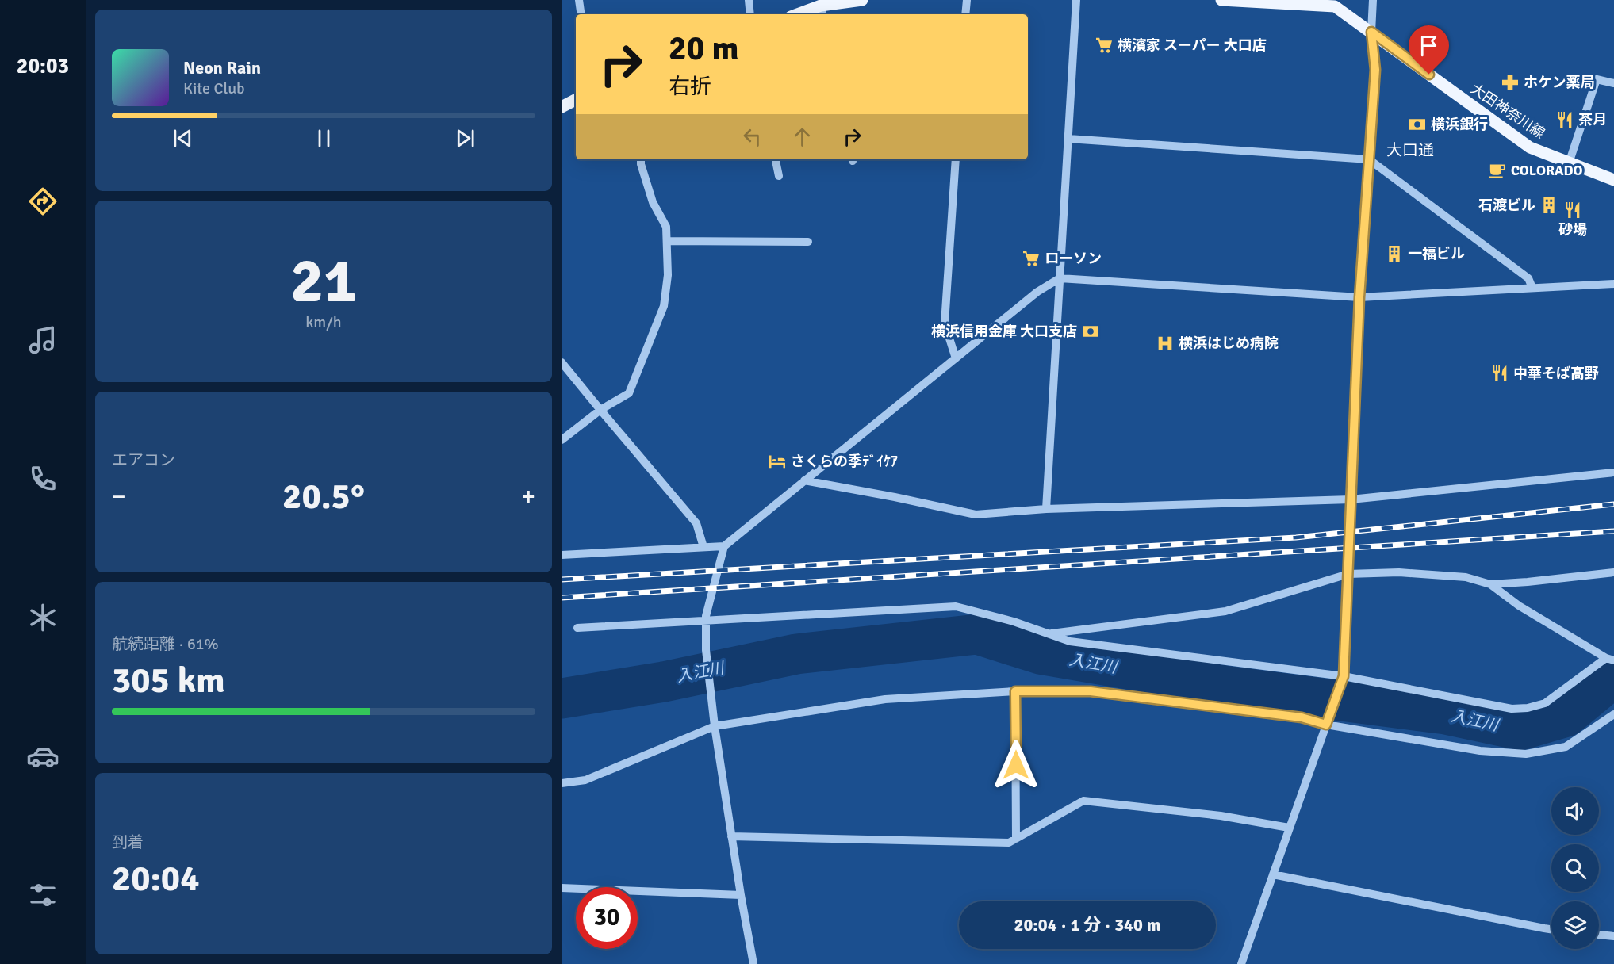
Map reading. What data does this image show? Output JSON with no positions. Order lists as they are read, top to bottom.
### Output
{
  "streets": {
    "main road": ["大田神奈川線"]
  },
  "districts": ["大口通"],
  "water": ["入江川"],
  "places": {
    "supermarket": ["横濱家 スーパー 大口店", "ローソン"],
    "pharmacy": ["ホケン薬局"],
    "restaurant": ["茶月", "砂場", "中華そば髙野"],
    "bank": ["横浜銀行", "横浜信用金庫 大口支店"],
    "cafe": ["COLORADO"],
    "building": ["石渡ビル", "一福ビル"],
    "hospital": ["横浜はじめ病院"],
    "hotel": ["さくらの季ﾃﾞｲｹｱ"]
  },
  "page": {
    "tabs": "20:03",
    "turn": ["20 m", "右折"],
    "song": ["Neon Rain", "Kite Club"],
    "tile": [
      ["21", "km/h"],
      "エアコン",
      ["航続距離 · 61%", "305 km"],
      ["到着", "20:04"]
    ],
    "heat": ["−", "20.5°", "+"],
    "limit": "30",
    "trip": "20:04 · 1 分 · 340 m"
  }
}
